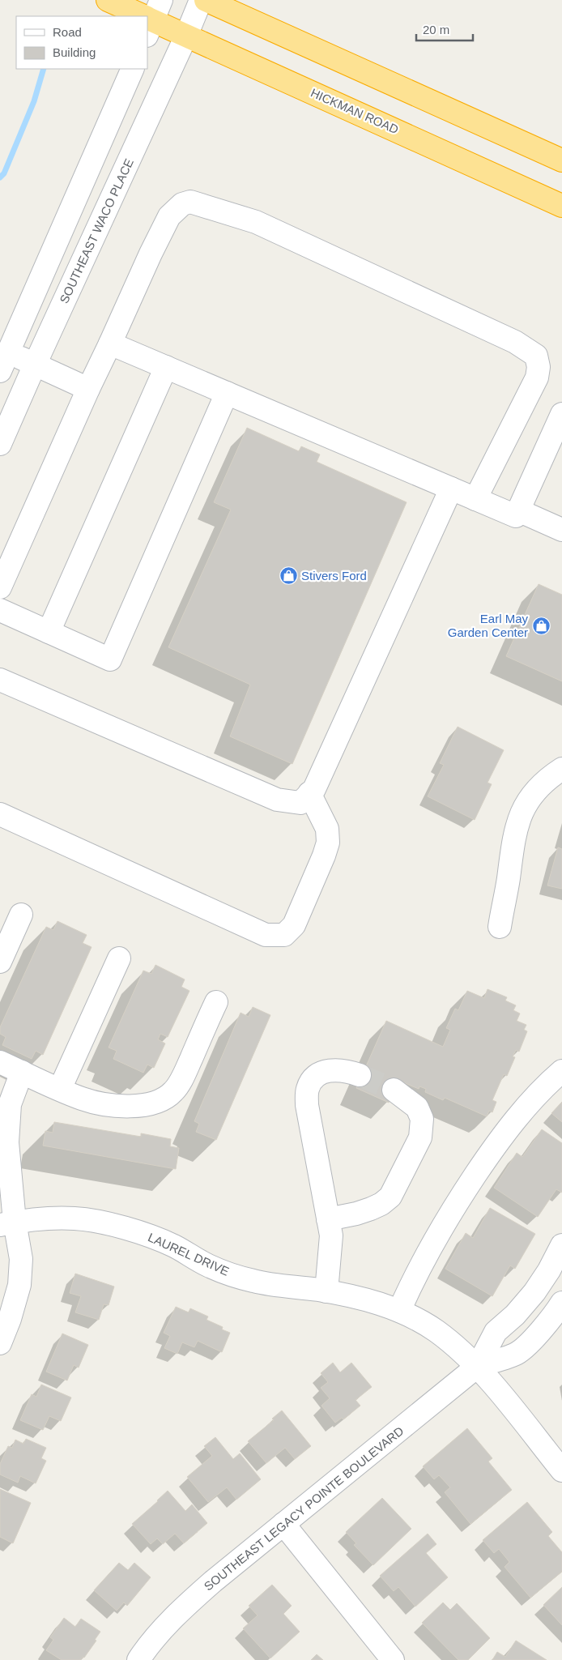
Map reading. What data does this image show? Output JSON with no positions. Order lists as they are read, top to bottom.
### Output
{
  "streets": {
    "highway": ["HICKMAN ROAD"],
    "street": ["SOUTHEAST WACO PLACE", "LAUREL DRIVE", "SOUTHEAST LEGACY POINTE BOULEVARD"]
  },
  "crossings": [
    ["HICKMAN ROAD", "SOUTHEAST WACO PLACE"],
    ["LAUREL DRIVE", "SOUTHEAST LEGACY POINTE BOULEVARD"]
  ],
  "places": {
    "shop": ["Stivers Ford", "Earl May Garden Center"]
  },
  "legend": ["Road", "Building"],
  "scale_bar": "20 m"
}
